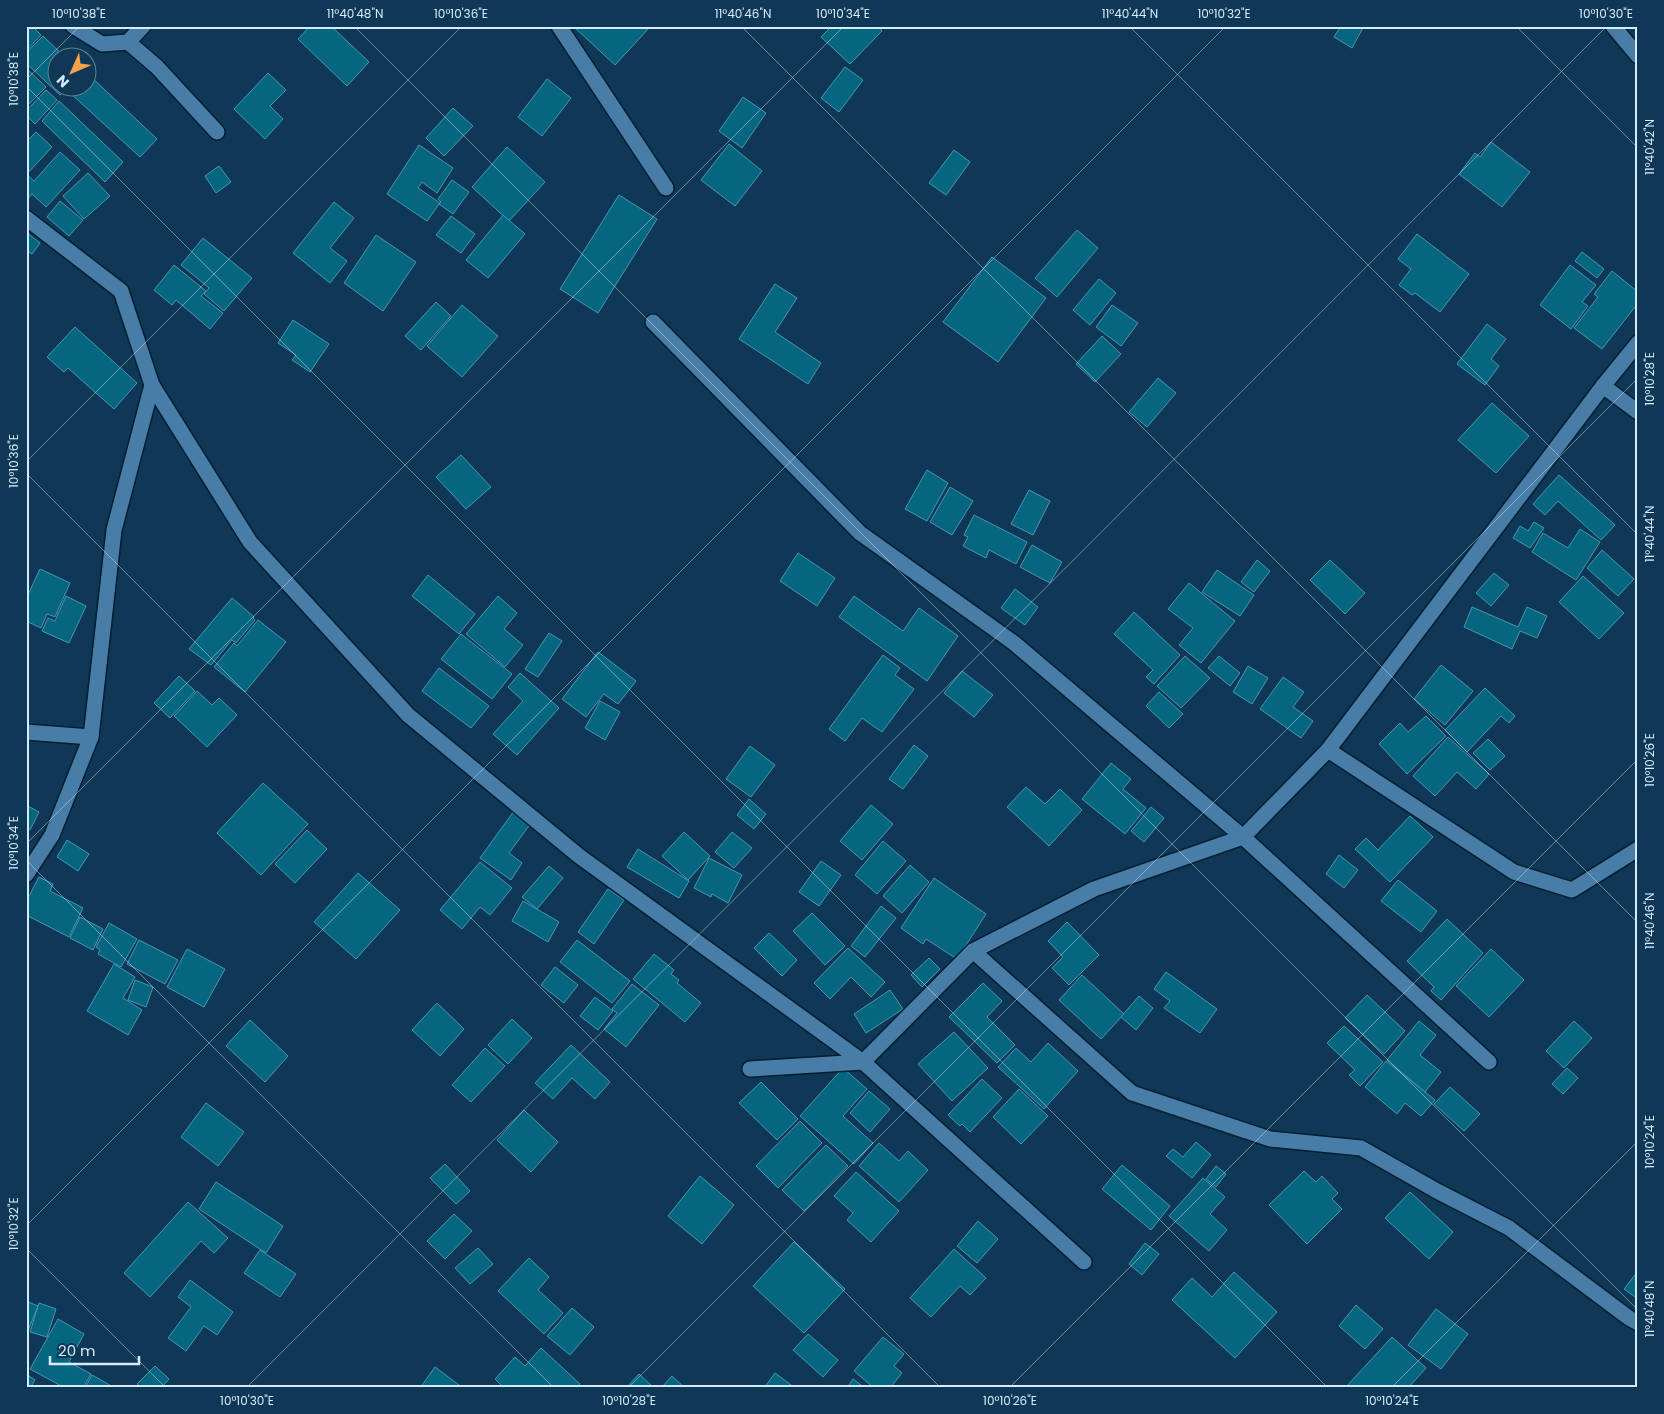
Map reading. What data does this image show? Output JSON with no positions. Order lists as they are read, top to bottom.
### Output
{
  "scale_bar": "20 m",
  "north": "bottom left",
  "coordinates": [
    "10°10'38\"E",
    "11°40'48\"N",
    "10°10'36\"E",
    "11°40'46\"N",
    "10°10'34\"E",
    "11°40'44\"N",
    "10°10'32\"E",
    "10°10'30\"E",
    "11°40'42\"N",
    "10°10'28\"E",
    "10°10'26\"E",
    "10°10'24\"E"
  ]
}
